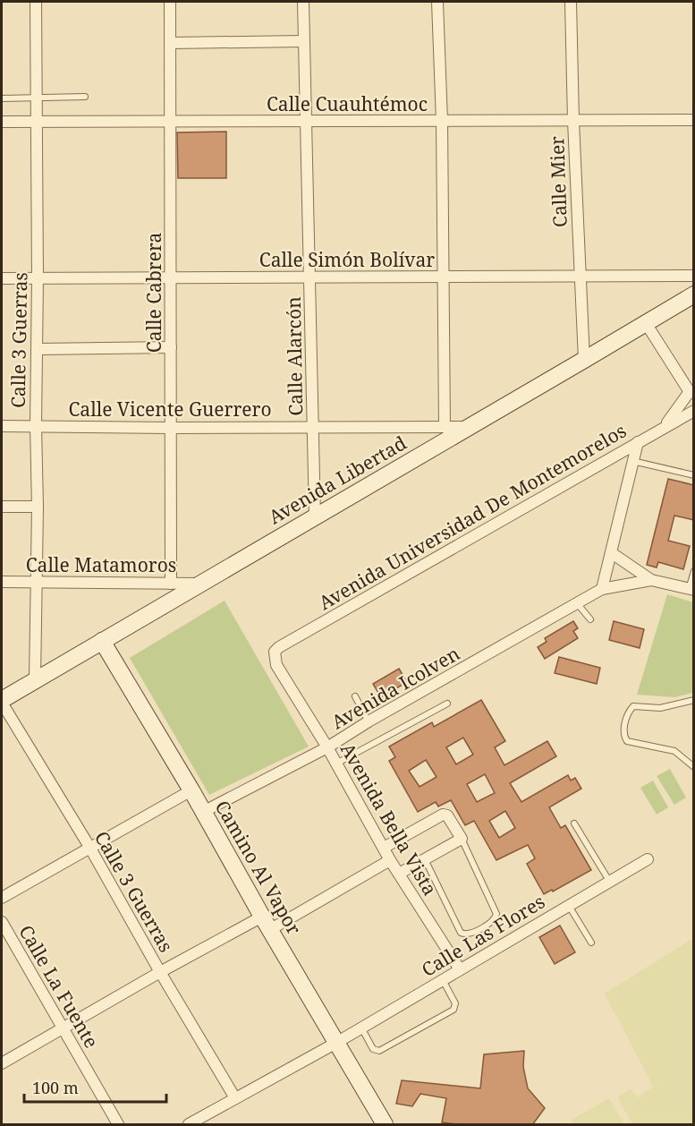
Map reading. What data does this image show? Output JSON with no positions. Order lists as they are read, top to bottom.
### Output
{
  "streets": {
    "street": [
      "Calle Cuauhtémoc",
      "Calle Mier",
      "Calle Simón Bolívar",
      "Calle Cabrera",
      "Calle 3 Guerras",
      "Calle Alarcón",
      "Calle Vicente Guerrero",
      "Avenida Libertad",
      "Avenida Universidad De Montemorelos",
      "Calle Matamoros",
      "Avenida Icolven",
      "Avenida Bella Vista",
      "Camino Al Vapor",
      "Calle Las Flores",
      "Calle La Fuente"
    ]
  },
  "crossings": [
    ["Calle Cuauhtémoc", "Calle Mier"],
    ["Calle Cuauhtémoc", "Calle Cabrera"],
    ["Calle Cuauhtémoc", "Calle 3 Guerras"],
    ["Calle Cuauhtémoc", "Calle Alarcón"],
    ["Calle Mier", "Calle Simón Bolívar"],
    ["Calle Mier", "Avenida Libertad"],
    ["Calle Simón Bolívar", "Calle Cabrera"],
    ["Calle Simón Bolívar", "Calle 3 Guerras"],
    ["Calle Simón Bolívar", "Calle Alarcón"],
    ["Calle Cabrera", "Calle Vicente Guerrero"],
    ["Calle Cabrera", "Calle Matamoros"],
    ["Calle 3 Guerras", "Calle Vicente Guerrero"],
    ["Calle 3 Guerras", "Avenida Libertad"],
    ["Calle 3 Guerras", "Calle Matamoros"],
    ["Calle 3 Guerras", "Calle Las Flores"],
    ["Calle Alarcón", "Calle Vicente Guerrero"],
    ["Calle Alarcón", "Avenida Libertad"],
    ["Calle Vicente Guerrero", "Avenida Libertad"],
    ["Avenida Libertad", "Calle Matamoros"],
    ["Avenida Libertad", "Camino Al Vapor"],
    ["Avenida Universidad De Montemorelos", "Avenida Bella Vista"],
    ["Avenida Icolven", "Avenida Bella Vista"],
    ["Avenida Icolven", "Camino Al Vapor"],
    ["Avenida Bella Vista", "Calle Las Flores"],
    ["Camino Al Vapor", "Calle Las Flores"]
  ],
  "scale_bar": "100 m"
}
